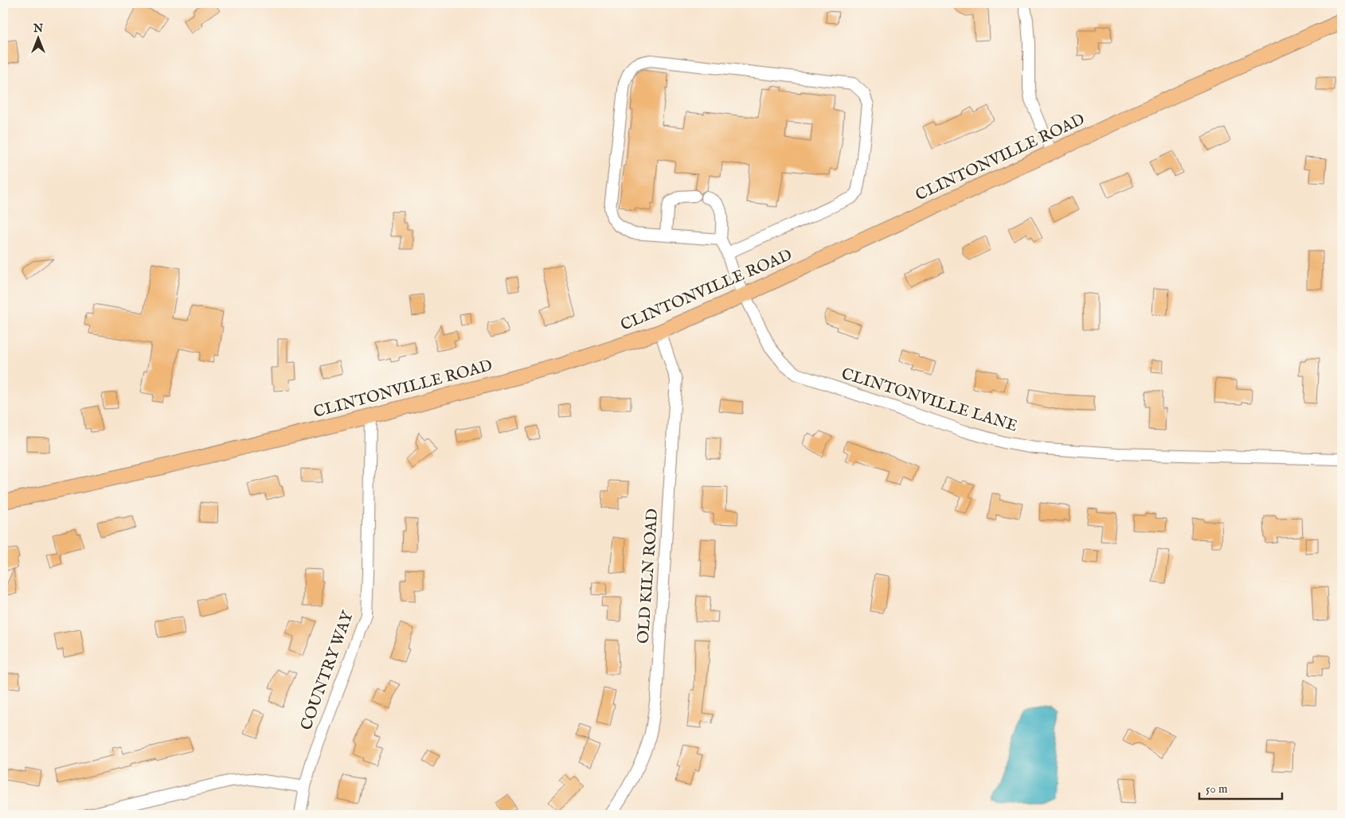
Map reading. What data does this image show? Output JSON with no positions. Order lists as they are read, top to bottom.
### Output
{
  "streets": {
    "main road": ["CLINTONVILLE ROAD"],
    "street": ["CLINTONVILLE LANE", "OLD KILN ROAD", "COUNTRY WAY"]
  },
  "crossings": [
    ["CLINTONVILLE ROAD", "CLINTONVILLE LANE"],
    ["CLINTONVILLE ROAD", "OLD KILN ROAD"],
    ["CLINTONVILLE ROAD", "COUNTRY WAY"]
  ],
  "scale_bar": "50 m",
  "north": "top"
}
